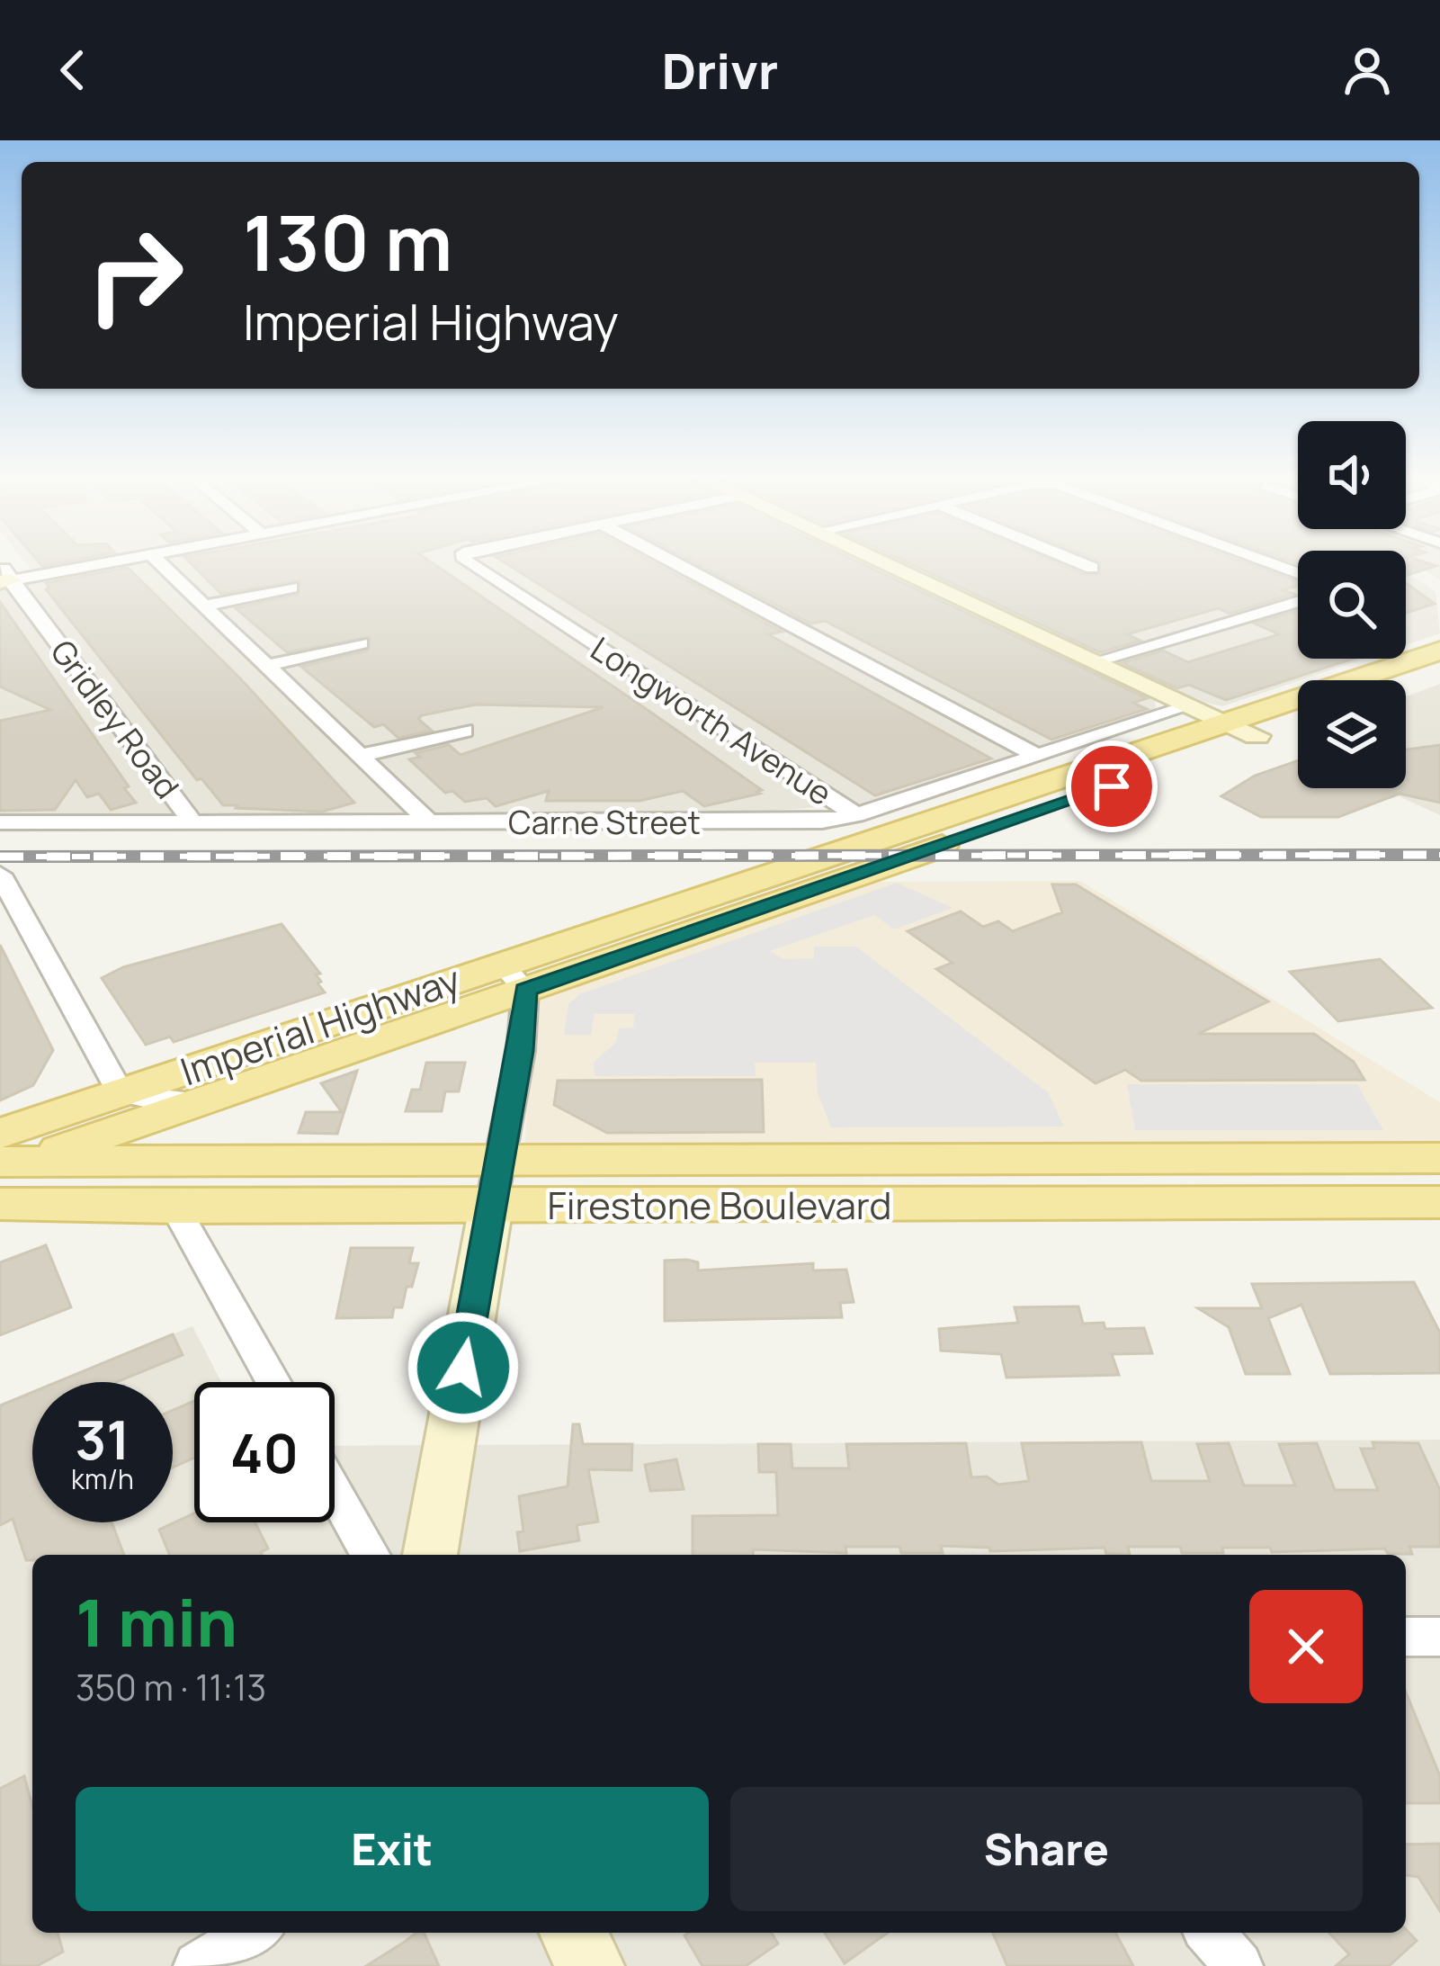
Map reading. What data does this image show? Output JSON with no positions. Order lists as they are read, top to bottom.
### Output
{
  "streets": {
    "main road": ["Imperial Highway", "Firestone Boulevard"],
    "street": ["Gridley Road", "Longworth Avenue", "Carne Street"]
  },
  "crossings": [
    ["Gridley Road", "Carne Street"],
    ["Longworth Avenue", "Carne Street"],
    ["Imperial Highway", "Firestone Boulevard"]
  ],
  "page": {
    "header": "Drivr",
    "turn": ["130 m", "Imperial Highway"],
    "speed": "31 km/h",
    "limit": "40",
    "heading": ["1 min", "350 m · 11:13"],
    "buttons": ["Exit", "Share"]
  }
}
